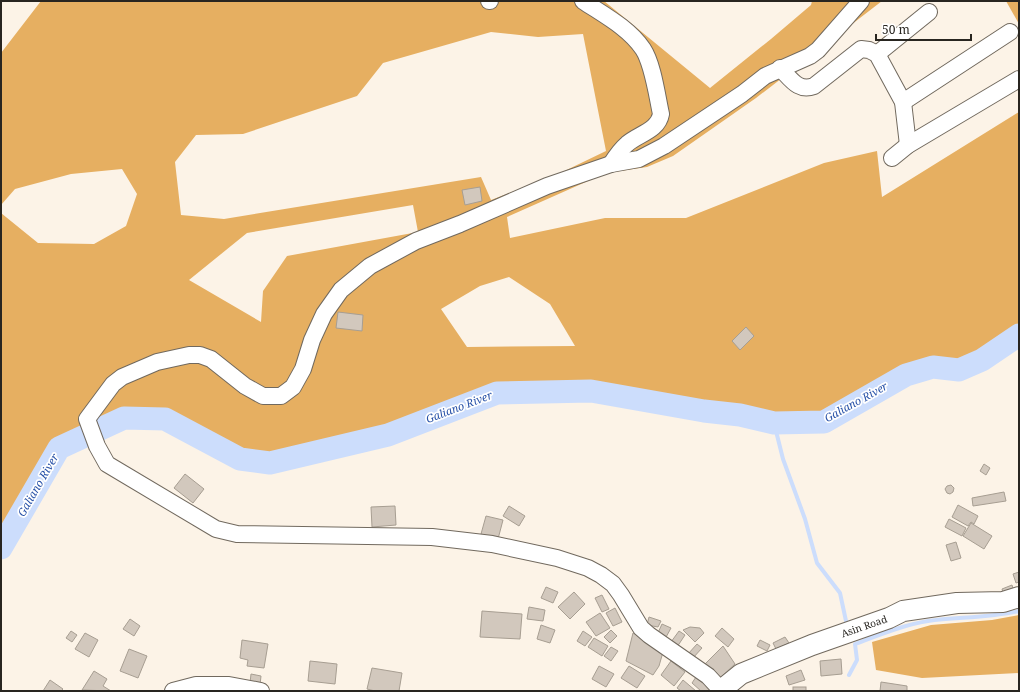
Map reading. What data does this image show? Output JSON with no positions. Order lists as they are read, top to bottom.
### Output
{
  "streets": {
    "main road": ["Asin Road"]
  },
  "water": ["Galiano River"],
  "scale_bar": "50 m"
}
